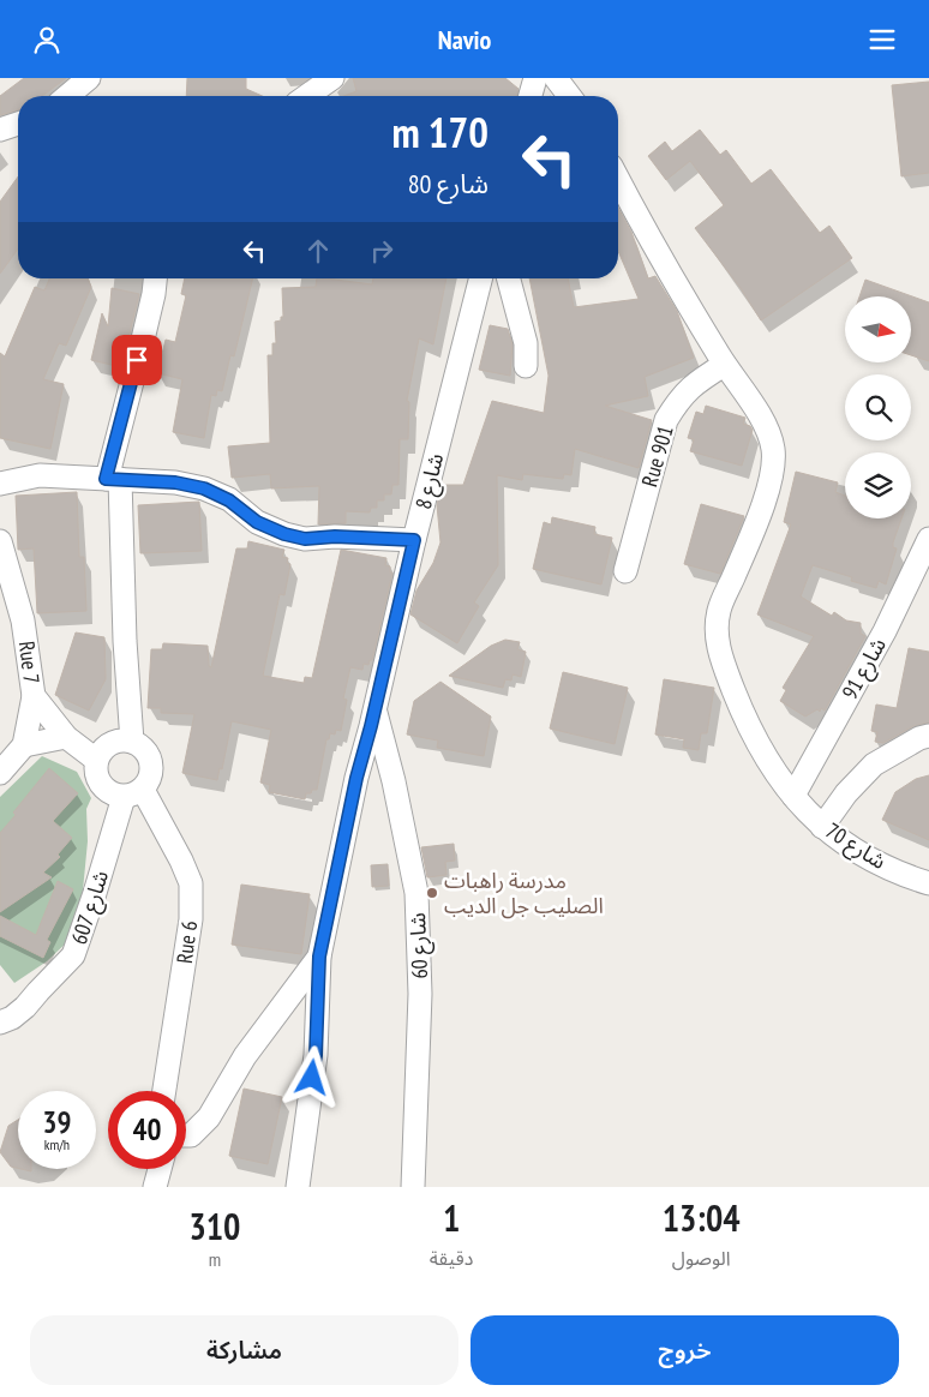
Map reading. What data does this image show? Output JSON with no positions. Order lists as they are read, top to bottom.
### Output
{
  "streets": {
    "street": [
      "Rue 901",
      "شارع 8",
      "Rue 7",
      "شارع 91",
      "شارع 70",
      "شارع 607",
      "Rue 6",
      "شارع 60"
    ]
  },
  "crossings": [
    ["Rue 901", "شارع 70"],
    ["شارع 8", "شارع 60"],
    ["Rue 7", "شارع 607"],
    ["Rue 7", "Rue 6"],
    ["شارع 91", "شارع 70"],
    ["شارع 607", "Rue 6"]
  ],
  "places": ["مدرسة راهبات الصليب جل الديب"],
  "north": "right",
  "page": {
    "header": "Navio",
    "turn": ["170 m", "شارع 80"],
    "speed": "39 km/h",
    "limit": "40",
    "eta": [
      "13:04",
      "الوصول",
      "1",
      "دقيقة",
      "310",
      "m"
    ],
    "buttons": ["خروج", "مشاركة"]
  }
}
